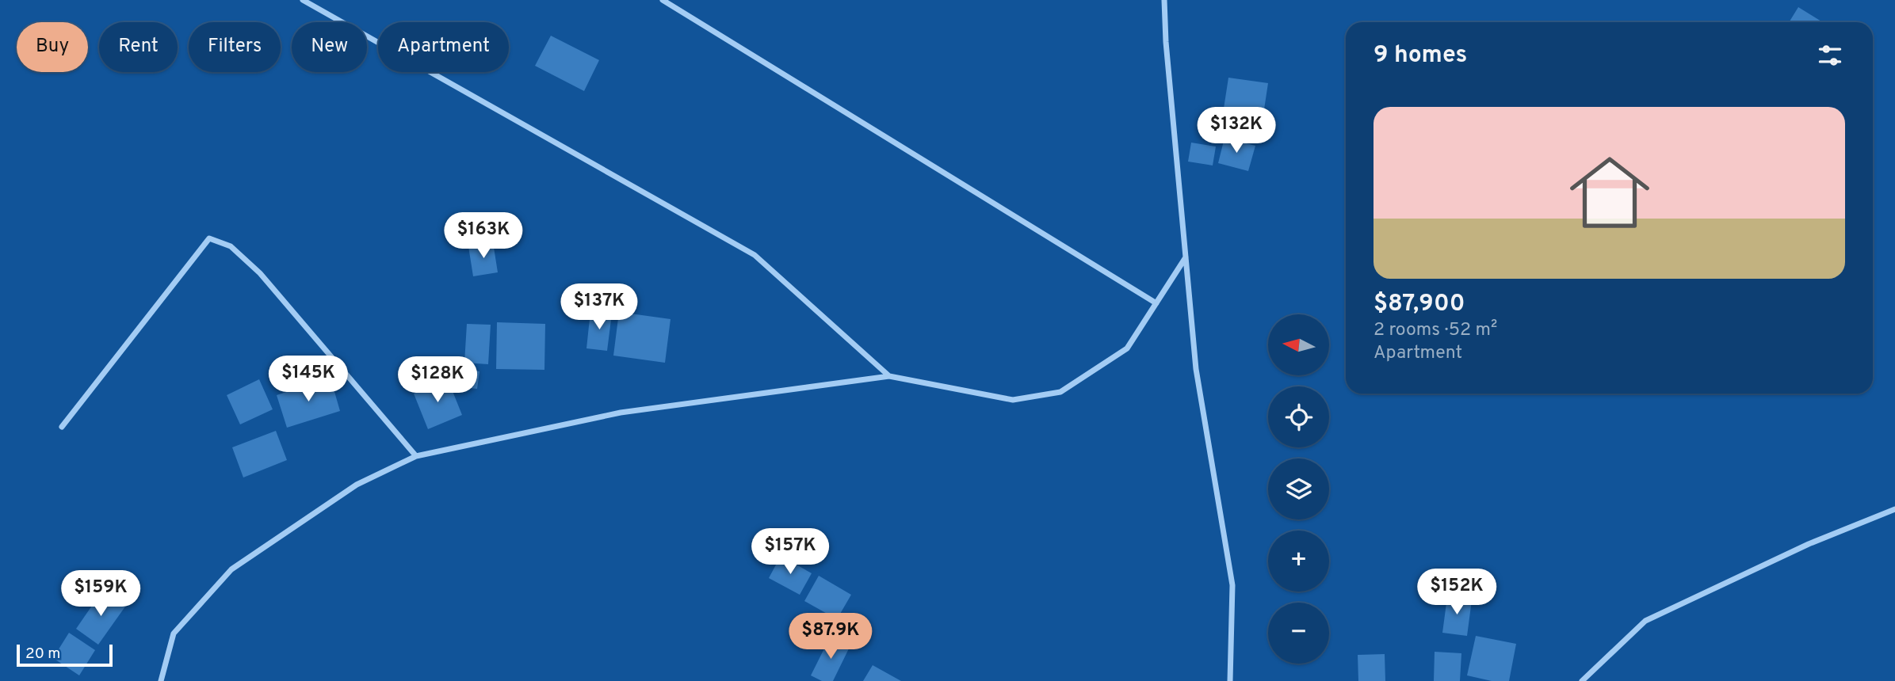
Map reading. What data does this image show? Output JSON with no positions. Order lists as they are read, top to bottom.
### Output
{
  "scale_bar": "20 m",
  "north": "left",
  "page": {
    "chip": [
      "Buy",
      "Rent",
      "Filters",
      "New",
      "Apartment"
    ],
    "heading": "9 homes",
    "list": [
      {
        "name": "$87,900",
        "note": "2 rooms · 52 m² · Apartment"
      }
    ],
    "price": [
      "$132K",
      "$163K",
      "$137K",
      "$145K",
      "$128K",
      "$157K",
      "$152K",
      "$159K",
      "$87.9K"
    ],
    "map_buttons": ["+", "−"],
    "scale": "20 m"
  }
}
